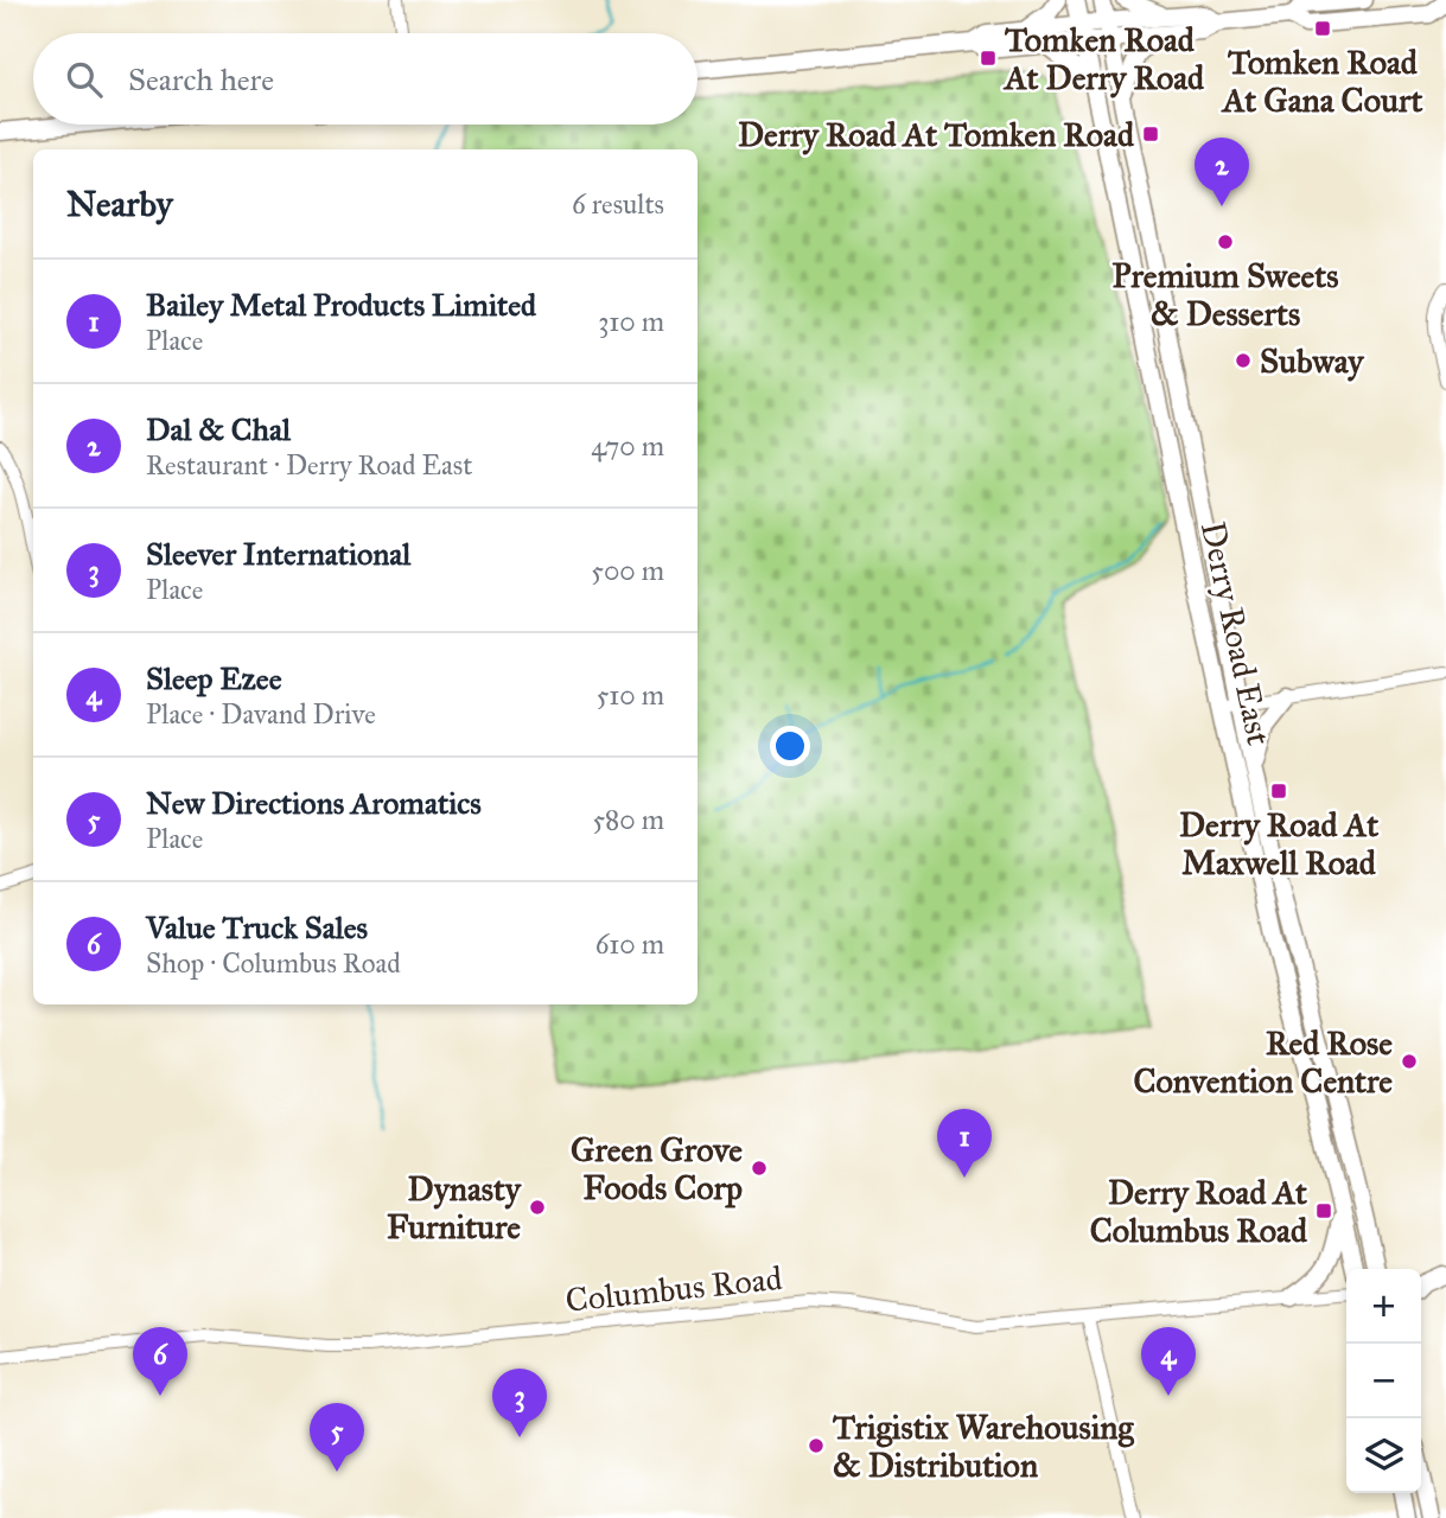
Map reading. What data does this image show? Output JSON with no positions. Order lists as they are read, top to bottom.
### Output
{
  "streets": {
    "main road": ["Derry Road East"],
    "street": ["Columbus Road"]
  },
  "places": {
    "transit": [
      "Tomken Road At Gana Court",
      "Tomken Road At Derry Road",
      "Derry Road At Tomken Road",
      "Derry Road At Maxwell Road",
      "Derry Road At Columbus Road"
    ],
    "other": [
      "Premium Sweets & Desserts",
      "Subway",
      "Red Rose Convention Centre",
      "Green Grove Foods Corp",
      "Dynasty Furniture",
      "Trigistix Warehousing & Distribution"
    ]
  },
  "page": {
    "search": "Search here",
    "pins": [
      "2",
      "1",
      "4",
      "6",
      "3",
      "5"
    ],
    "heading": ["Nearby", "6 results"],
    "list": [
      {
        "mark": "1",
        "name": "Bailey Metal Products Limited",
        "note": "Place",
        "value": "310 m"
      },
      {
        "mark": "2",
        "name": "Dal & Chal",
        "note": "Restaurant · Derry Road East",
        "value": "470 m"
      },
      {
        "mark": "3",
        "name": "Sleever International",
        "note": "Place",
        "value": "500 m"
      },
      {
        "mark": "4",
        "name": "Sleep Ezee",
        "note": "Place · Davand Drive",
        "value": "510 m"
      },
      {
        "mark": "5",
        "name": "New Directions Aromatics",
        "note": "Place",
        "value": "580 m"
      },
      {
        "mark": "6",
        "name": "Value Truck Sales",
        "note": "Shop · Columbus Road",
        "value": "610 m"
      }
    ],
    "map_buttons": ["+", "−"]
  }
}
